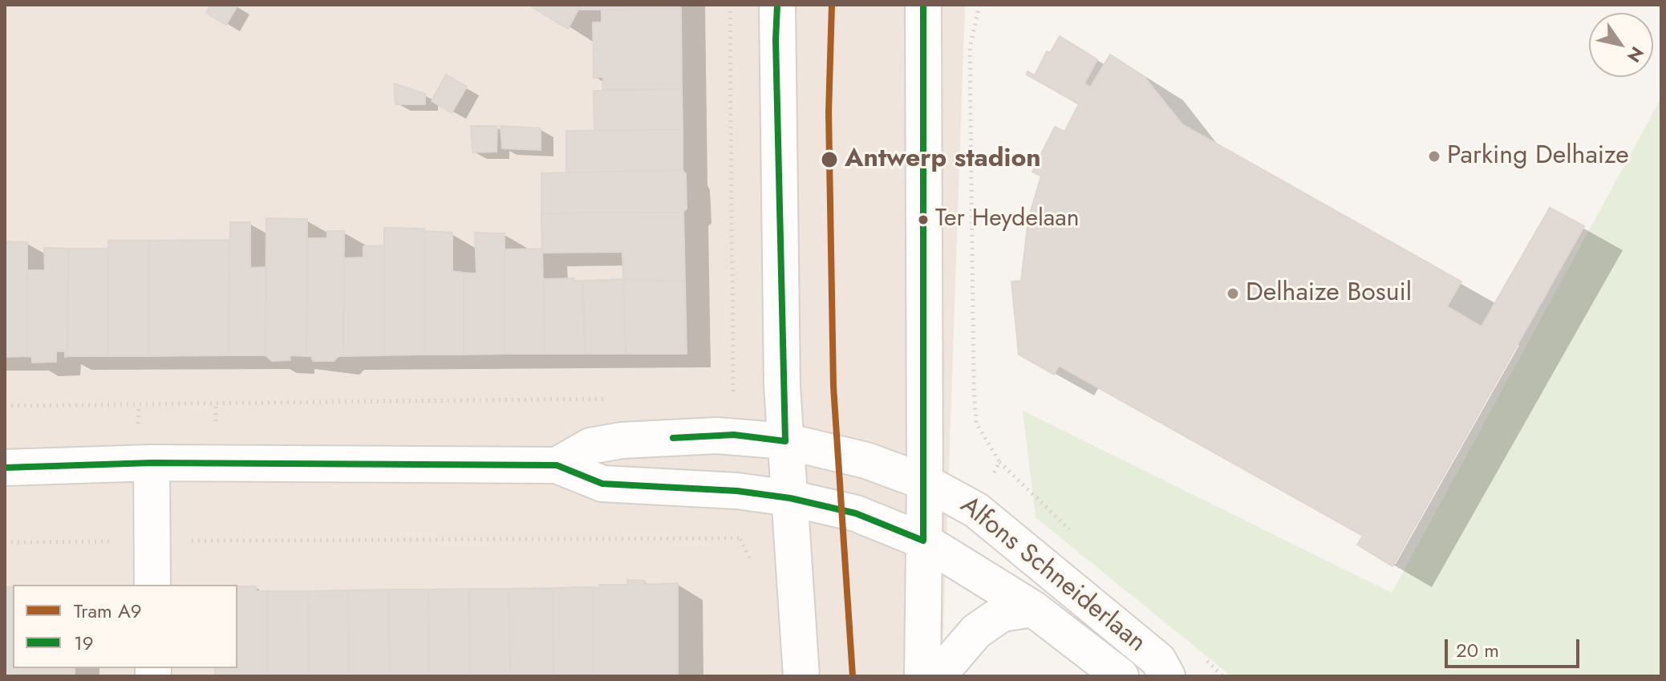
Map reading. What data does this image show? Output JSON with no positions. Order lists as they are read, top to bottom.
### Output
{
  "streets": {
    "street": ["Alfons Schneiderlaan"]
  },
  "places": [
    "Parking Delhaize",
    "Antwerp stadion",
    "Ter Heydelaan",
    "Delhaize Bosuil"
  ],
  "lines": ["tram line A9", "transit line 19"],
  "legend": ["Tram A9", "19"],
  "scale_bar": "20 m",
  "north": "bottom right"
}
